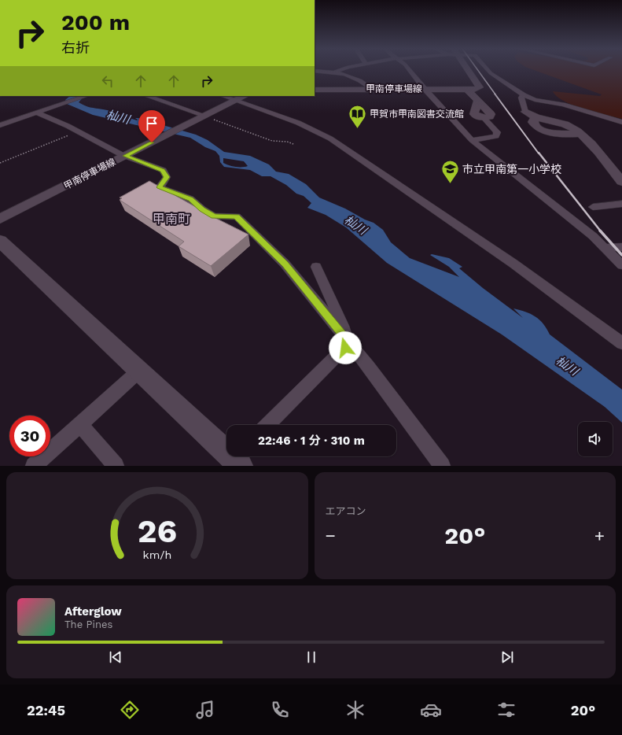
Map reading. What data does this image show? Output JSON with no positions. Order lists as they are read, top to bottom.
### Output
{
  "streets": {
    "street": ["甲南停車場線"]
  },
  "districts": ["甲南町"],
  "water": ["杣川"],
  "places": {
    "library": ["甲賀市甲南図書交流館"],
    "school or university": ["市立甲南第一小学校"]
  },
  "page": {
    "turn": ["200 m", "右折"],
    "limit": "30",
    "trip": "22:46 · 1 分 · 310 m",
    "tile": "エアコン",
    "heat": ["−", "20°", "+"],
    "song": ["Afterglow", "The Pines"],
    "tabs": ["22:45", "20°"],
    "gauge": ["26", "km/h"]
  }
}
